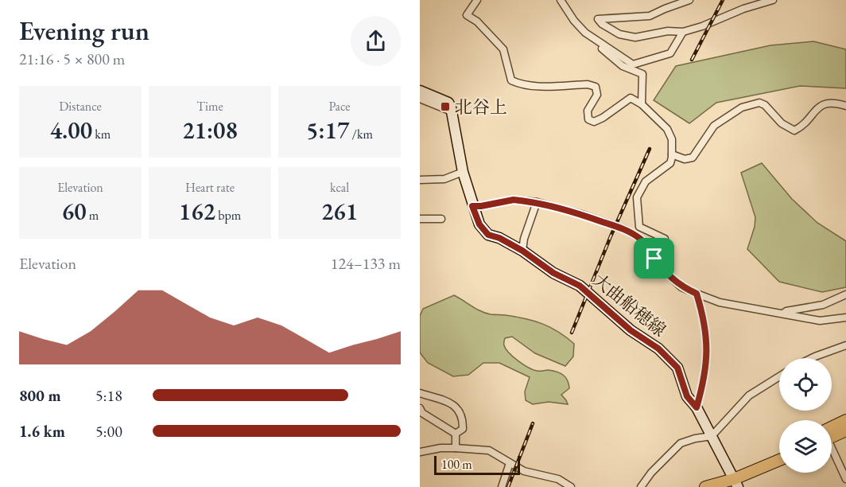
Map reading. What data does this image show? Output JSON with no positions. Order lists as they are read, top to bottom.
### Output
{
  "streets": {
    "main road": ["大曲船穂線"]
  },
  "places": {
    "transit": ["北谷上"]
  },
  "scale_bar": "100 m",
  "page": {
    "heading": ["Evening run", "21:16 · 5 × 800 m"],
    "stats": [
      ["Distance", "4.00 km"],
      ["Time", "21:08"],
      ["Pace", "5:17 /km"],
      ["Elevation", "60 m"],
      ["Heart rate", "162 bpm"],
      ["kcal", "261"]
    ],
    "chart": ["Elevation", "124–133 m"],
    "list": [
      {
        "name": "800 m",
        "note": "5:18"
      },
      {
        "name": "1.6 km",
        "note": "5:00"
      }
    ],
    "scale": "100 m"
  }
}
